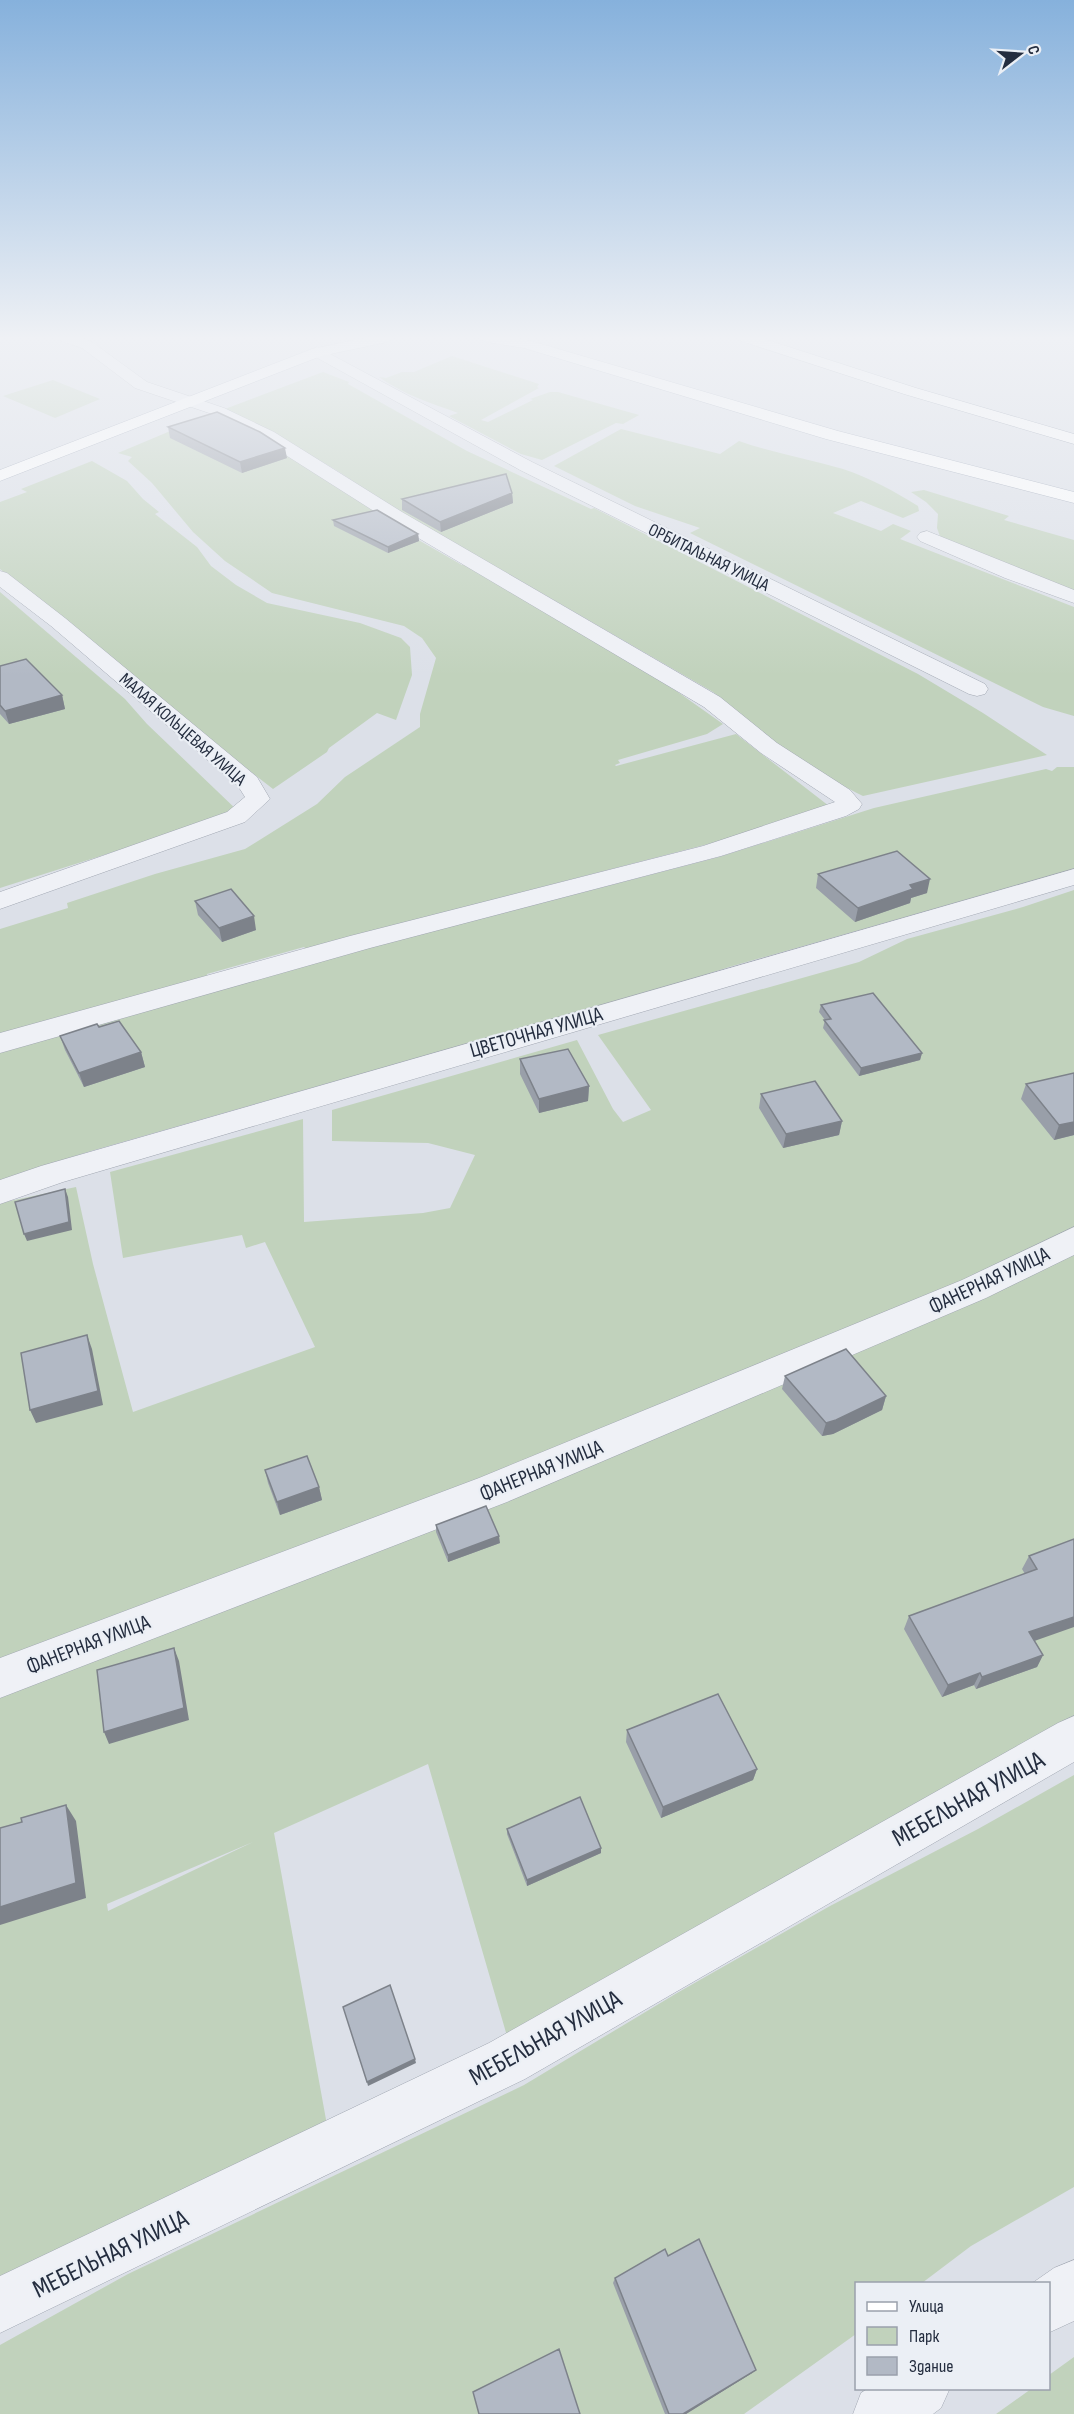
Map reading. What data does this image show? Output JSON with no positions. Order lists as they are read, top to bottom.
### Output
{
  "streets": {
    "street": [
      "ОРБИТАЛЬНАЯ УЛИЦА",
      "МАЛАЯ КОЛЬЦЕВАЯ УЛИЦА",
      "ЦВЕТОЧНАЯ УЛИЦА",
      "ФАНЕРНАЯ УЛИЦА",
      "МЕБЕЛЬНАЯ УЛИЦА"
    ]
  },
  "legend": ["Улица", "Парк", "Здание"],
  "north": "right"
}
